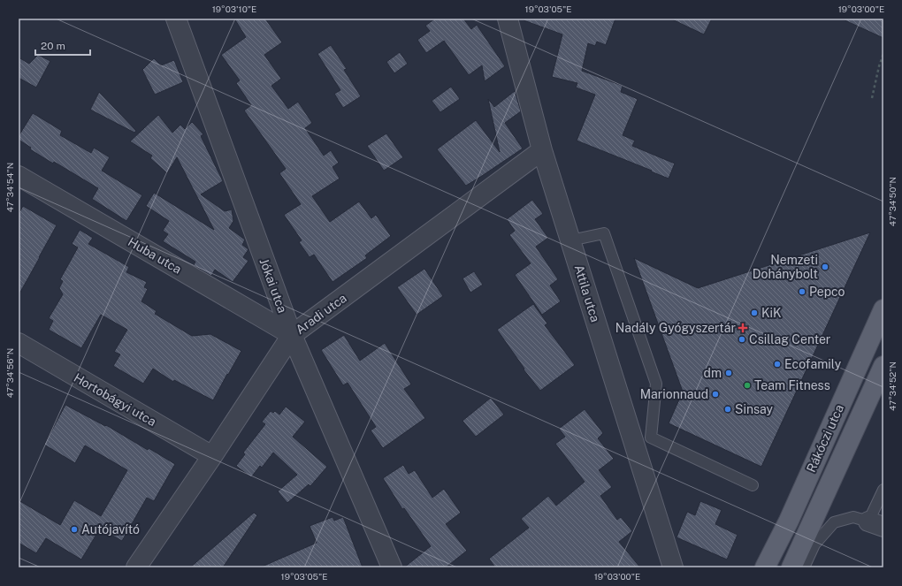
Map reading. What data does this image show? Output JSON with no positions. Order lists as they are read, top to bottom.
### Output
{
  "streets": {
    "main road": ["Rákóczi utca"],
    "street": [
      "Huba utca",
      "Jókai utca",
      "Attila utca",
      "Aradi utca",
      "Hortobágyi utca"
    ]
  },
  "crossings": [
    ["Huba utca", "Jókai utca"],
    ["Huba utca", "Aradi utca"],
    ["Jókai utca", "Aradi utca"],
    ["Attila utca", "Aradi utca"],
    ["Aradi utca", "Hortobágyi utca"]
  ],
  "places": {
    "other": [
      "Nemzeti Dohánybolt",
      "Pepco",
      "KiK",
      "Csillag Center",
      "Ecofamily",
      "dm",
      "Team Fitness",
      "Marionnaud",
      "Sinsay",
      "Autójavító"
    ],
    "health": ["Nadály Gyógyszertár"]
  },
  "scale_bar": "20 m",
  "coordinates": [
    "19°03'10\"E",
    "19°03'05\"E",
    "19°03'00\"E",
    "47°34'54\"N",
    "47°34'50\"N",
    "47°34'56\"N",
    "47°34'52\"N"
  ]
}
